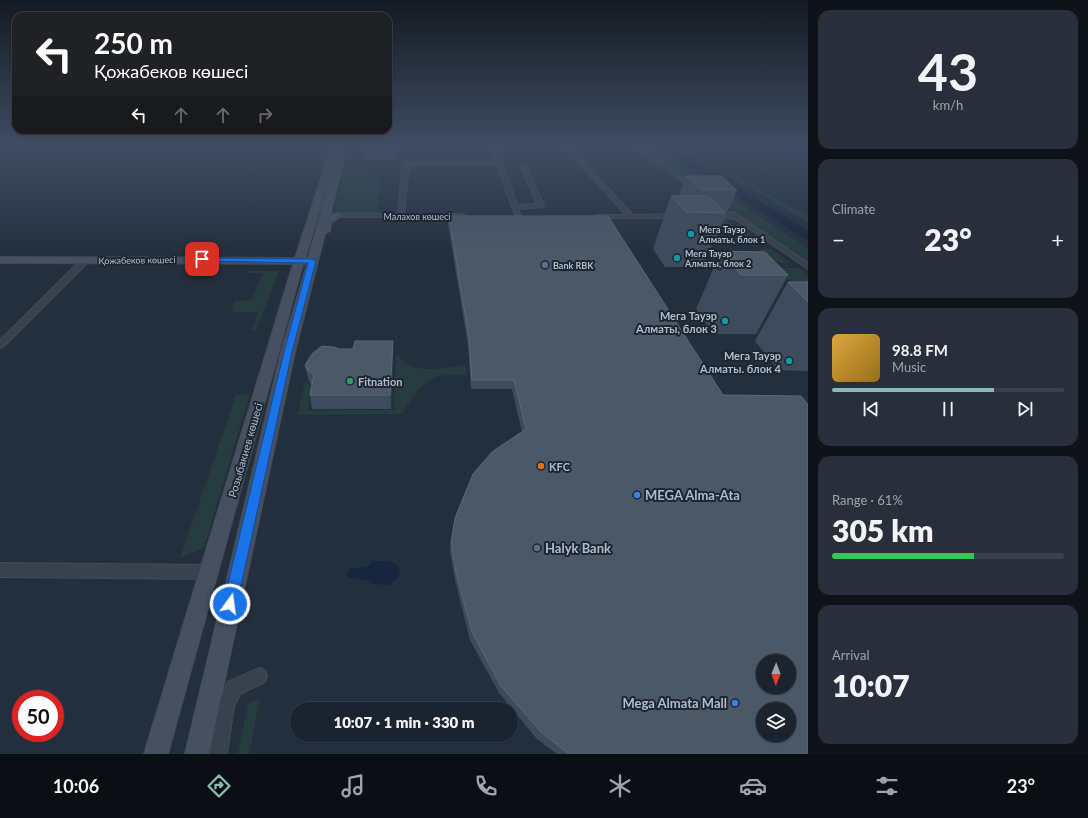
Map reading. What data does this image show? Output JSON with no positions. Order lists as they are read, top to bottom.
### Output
{
  "streets": {
    "main road": ["Қожабеков көшесі", "Розыбакиев көшесі"],
    "street": ["Малахов көшесі"]
  },
  "crossings": [
    ["Малахов көшесі", "Розыбакиев көшесі"],
    ["Қожабеков көшесі", "Розыбакиев көшесі"]
  ],
  "places": [
    "Мега Тауэр Алматы, блок 1",
    "Мега Тауэр Алматы, блок 2",
    "Bank RBK",
    "Мега Тауэр Алматы, блок 3",
    "Мега Тауэр Алматы. блок 4",
    "Fitnation",
    "KFC",
    "MEGA Alma-Ata",
    "Halyk Bank",
    "Mega Almata Mall"
  ],
  "north": "bottom",
  "page": {
    "tile": [
      ["43", "km/h"],
      "Climate",
      ["Range · 61%", "305 km"],
      ["Arrival", "10:07"]
    ],
    "turn": ["250 m", "Қожабеков көшесі"],
    "heat": ["−", "23°", "+"],
    "song": ["98.8 FM", "Music"],
    "limit": "50",
    "trip": "10:07 · 1 min · 330 m",
    "tabs": ["10:06", "23°"]
  }
}
